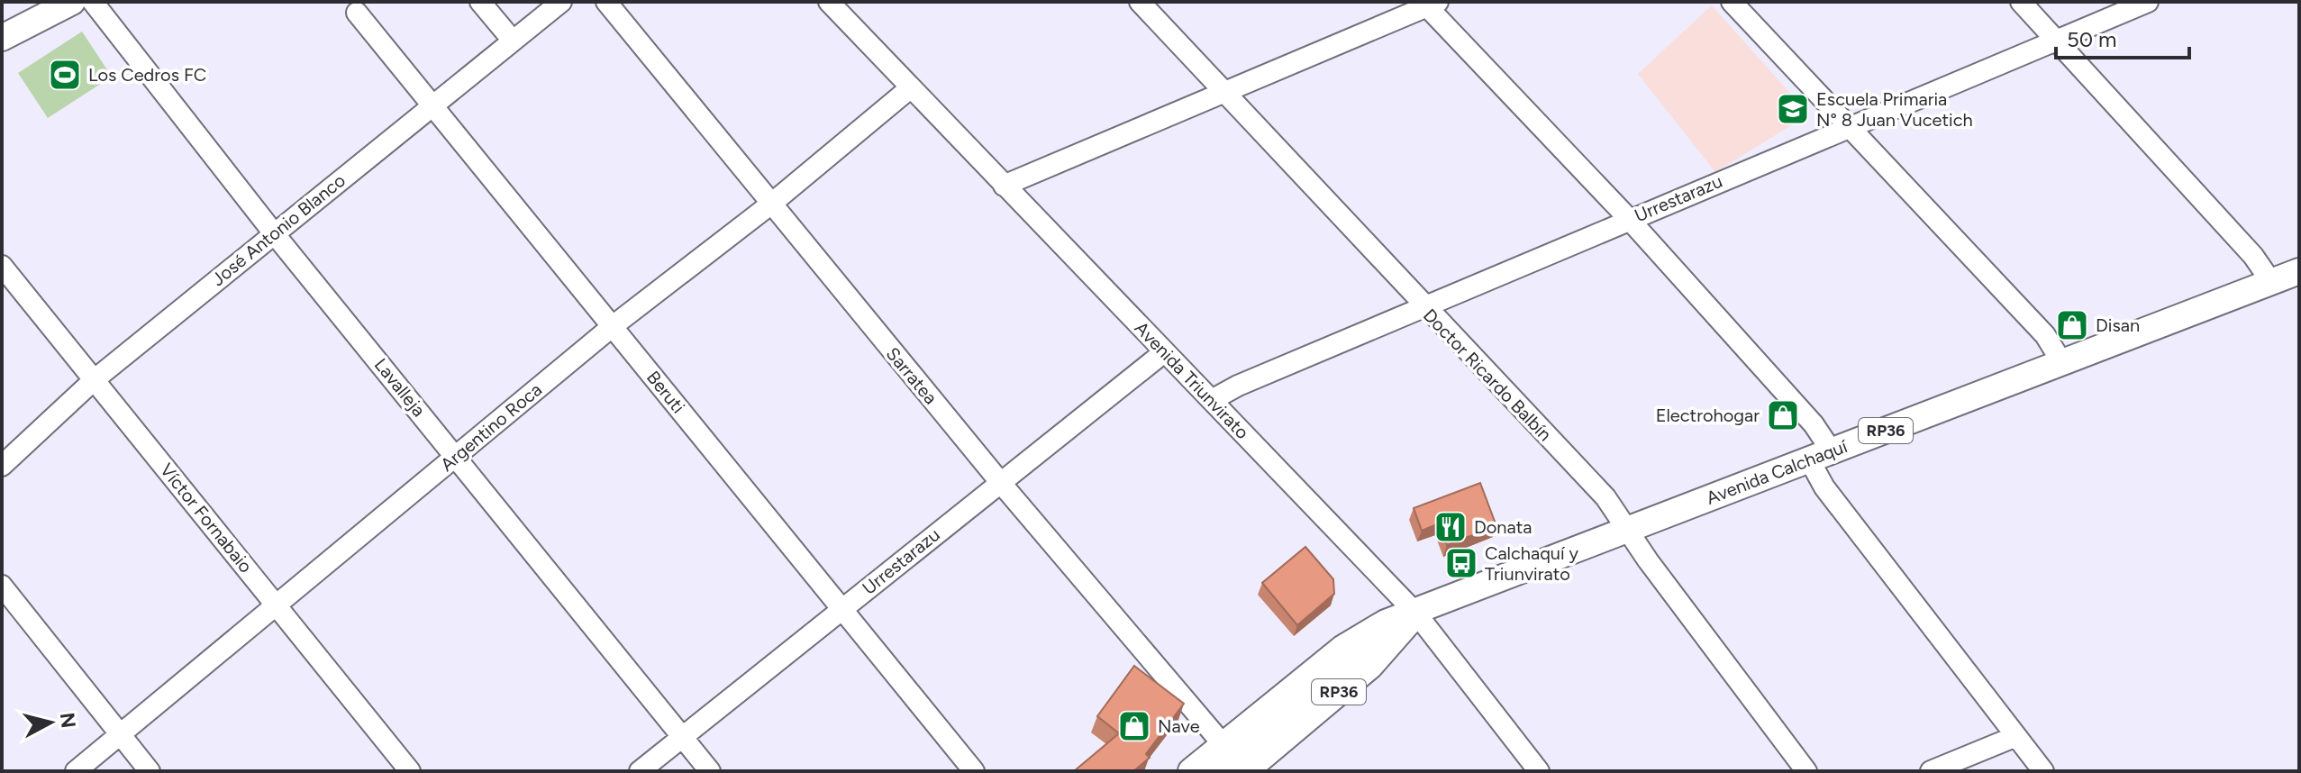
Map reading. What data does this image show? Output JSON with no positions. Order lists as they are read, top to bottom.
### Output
{
  "streets": {
    "main road": ["RP36", "Avenida Calchaquí"],
    "street": [
      "Urrestarazu",
      "José Antonio Blanco",
      "Doctor Ricardo Balbín",
      "Sarratea",
      "Avenida Triunvirato",
      "Lavalleja",
      "Beruti",
      "Argentino Roca",
      "Víctor Fornabaio"
    ]
  },
  "crossings": [
    ["Urrestarazu", "Doctor Ricardo Balbín"],
    ["Urrestarazu", "Sarratea"],
    ["Urrestarazu", "Avenida Triunvirato"],
    ["Urrestarazu", "Lavalleja"],
    ["Urrestarazu", "Beruti"],
    ["José Antonio Blanco", "Lavalleja"],
    ["José Antonio Blanco", "Beruti"],
    ["José Antonio Blanco", "Víctor Fornabaio"],
    ["Doctor Ricardo Balbín", "Avenida Calchaquí"],
    ["Sarratea", "Argentino Roca"],
    ["Sarratea", "Avenida Calchaquí"],
    ["Avenida Triunvirato", "Argentino Roca"],
    ["Avenida Triunvirato", "Avenida Calchaquí"],
    ["Lavalleja", "Argentino Roca"],
    ["Beruti", "Argentino Roca"],
    ["Argentino Roca", "Víctor Fornabaio"]
  ],
  "places": {
    "sports": ["Los Cedros FC"],
    "school or university": ["Escuela Primaria N° 8 Juan Vucetich"],
    "shop": ["Disan", "Electrohogar", "Nave"],
    "restaurant": ["Donata"],
    "bus stop": ["Calchaquí y Triunvirato"]
  },
  "scale_bar": "50 m",
  "north": "right"
}
